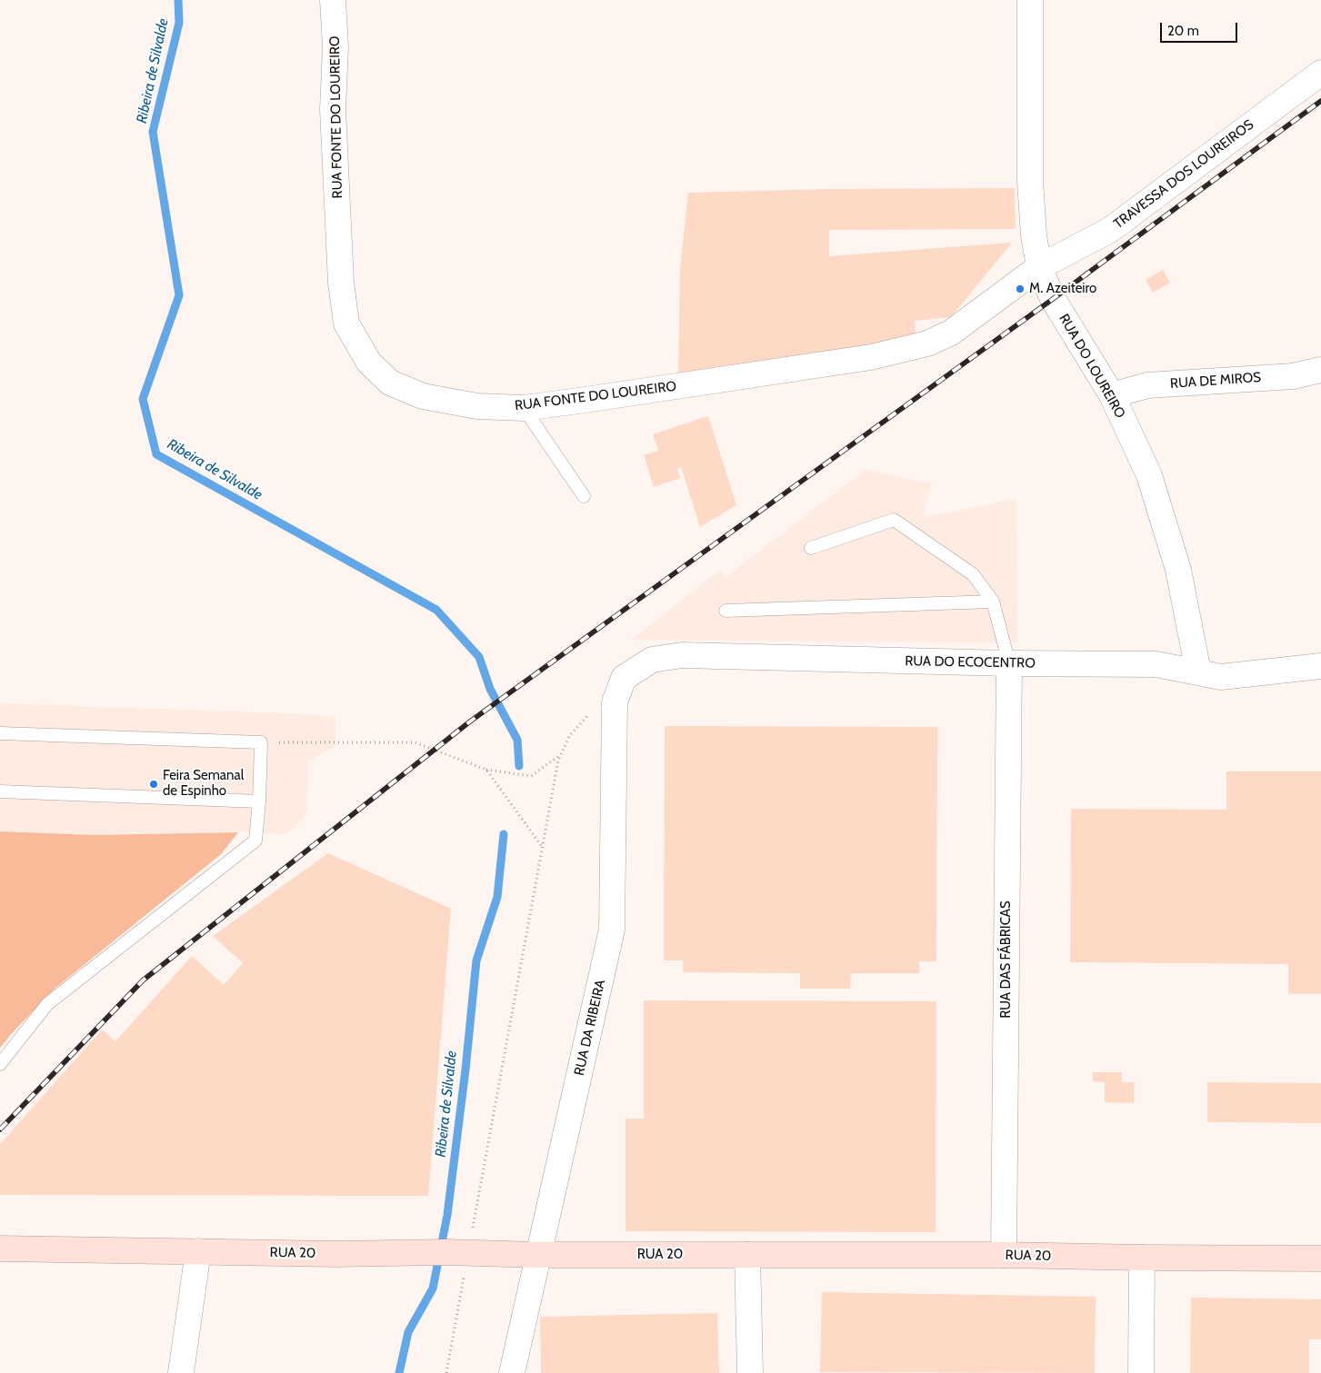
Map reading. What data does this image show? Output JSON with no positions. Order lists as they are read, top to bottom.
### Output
{
  "streets": {
    "main road": ["RUA 20"],
    "street": [
      "RUA FONTE DO LOUREIRO",
      "TRAVESSA DOS LOUREIROS",
      "RUA DO LOUREIRO",
      "RUA DE MIROS",
      "RUA DO ECOCENTRO",
      "RUA DAS FÁBRICAS",
      "RUA DA RIBEIRA"
    ]
  },
  "crossings": [
    ["RUA FONTE DO LOUREIRO", "TRAVESSA DOS LOUREIROS"],
    ["RUA FONTE DO LOUREIRO", "RUA DO LOUREIRO"],
    ["TRAVESSA DOS LOUREIROS", "RUA DO LOUREIRO"],
    ["RUA DO LOUREIRO", "RUA DE MIROS"],
    ["RUA DO LOUREIRO", "RUA DO ECOCENTRO"],
    ["RUA DO ECOCENTRO", "RUA DAS FÁBRICAS"],
    ["RUA DO ECOCENTRO", "RUA DA RIBEIRA"],
    ["RUA DAS FÁBRICAS", "RUA 20"],
    ["RUA DA RIBEIRA", "RUA 20"]
  ],
  "water": ["Ribeira de Silvalde"],
  "places": ["M. Azeiteiro", "Feira Semanal de Espinho"],
  "scale_bar": "20 m"
}
